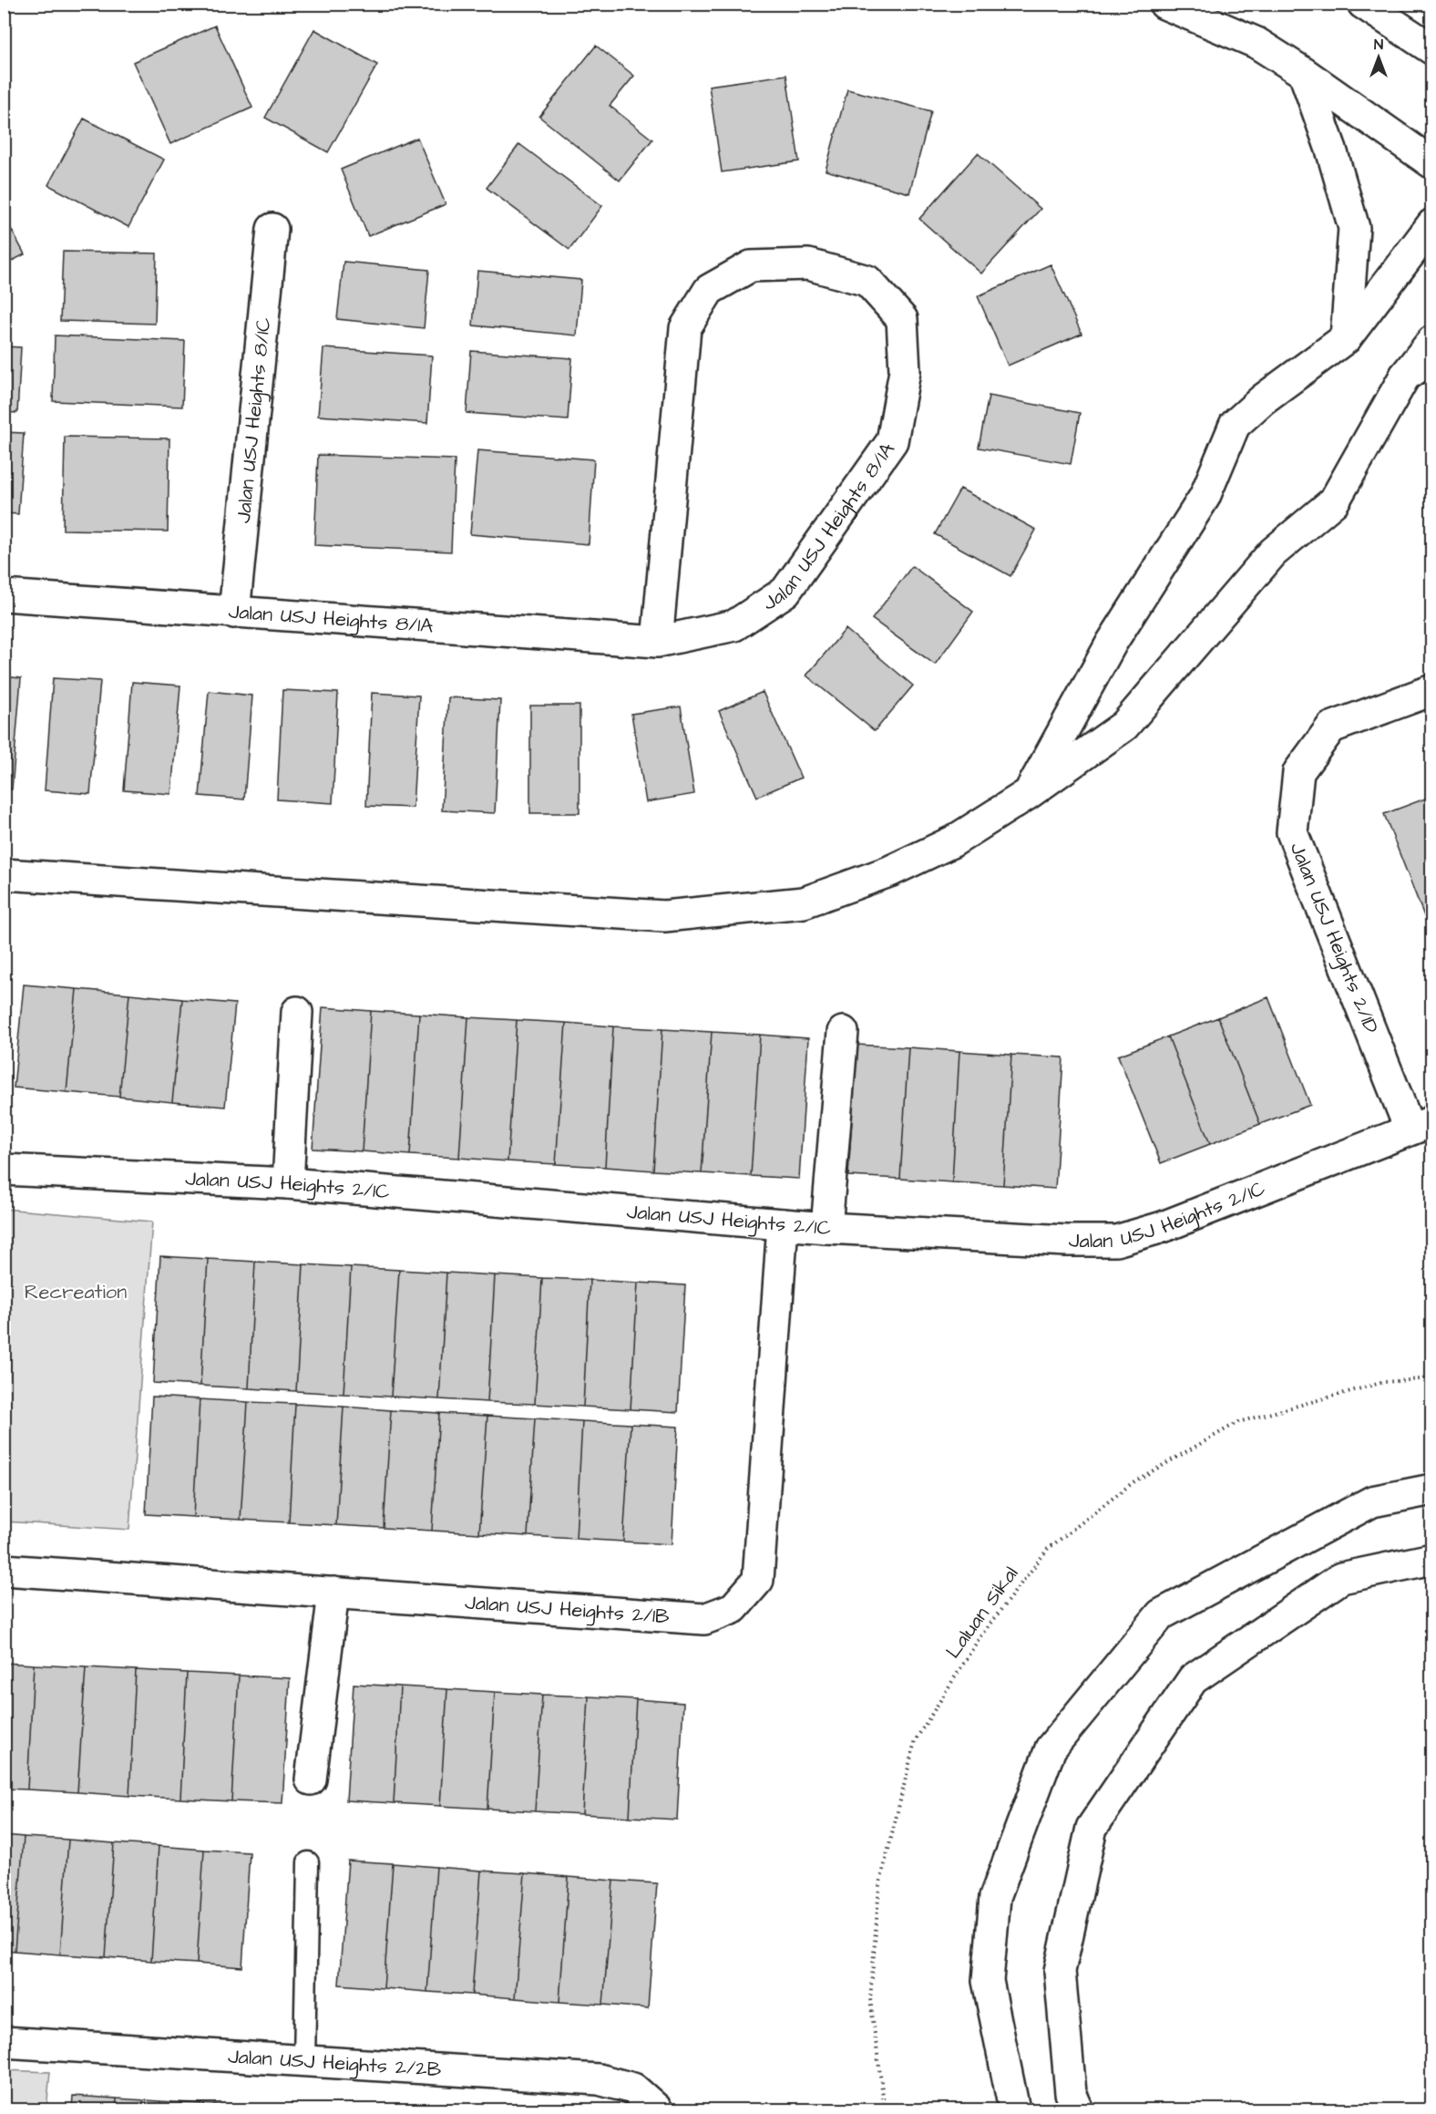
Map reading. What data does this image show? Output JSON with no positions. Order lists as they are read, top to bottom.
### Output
{
  "streets": {
    "main road": [
      "Jalan USJ Heights 8/1C",
      "Jalan USJ Heights 8/1A",
      "Jalan USJ Heights 2/1D",
      "Jalan USJ Heights 2/1C",
      "Jalan USJ Heights 2/1B",
      "Jalan USJ Heights 2/2B"
    ],
    "path": ["Laluan Sikal"]
  },
  "crossings": [
    ["Jalan USJ Heights 8/1C", "Jalan USJ Heights 8/1A"],
    ["Jalan USJ Heights 2/1D", "Jalan USJ Heights 2/1C"],
    ["Jalan USJ Heights 2/1C", "Jalan USJ Heights 2/1B"]
  ],
  "parks": ["Recreation"],
  "north": "top"
}
